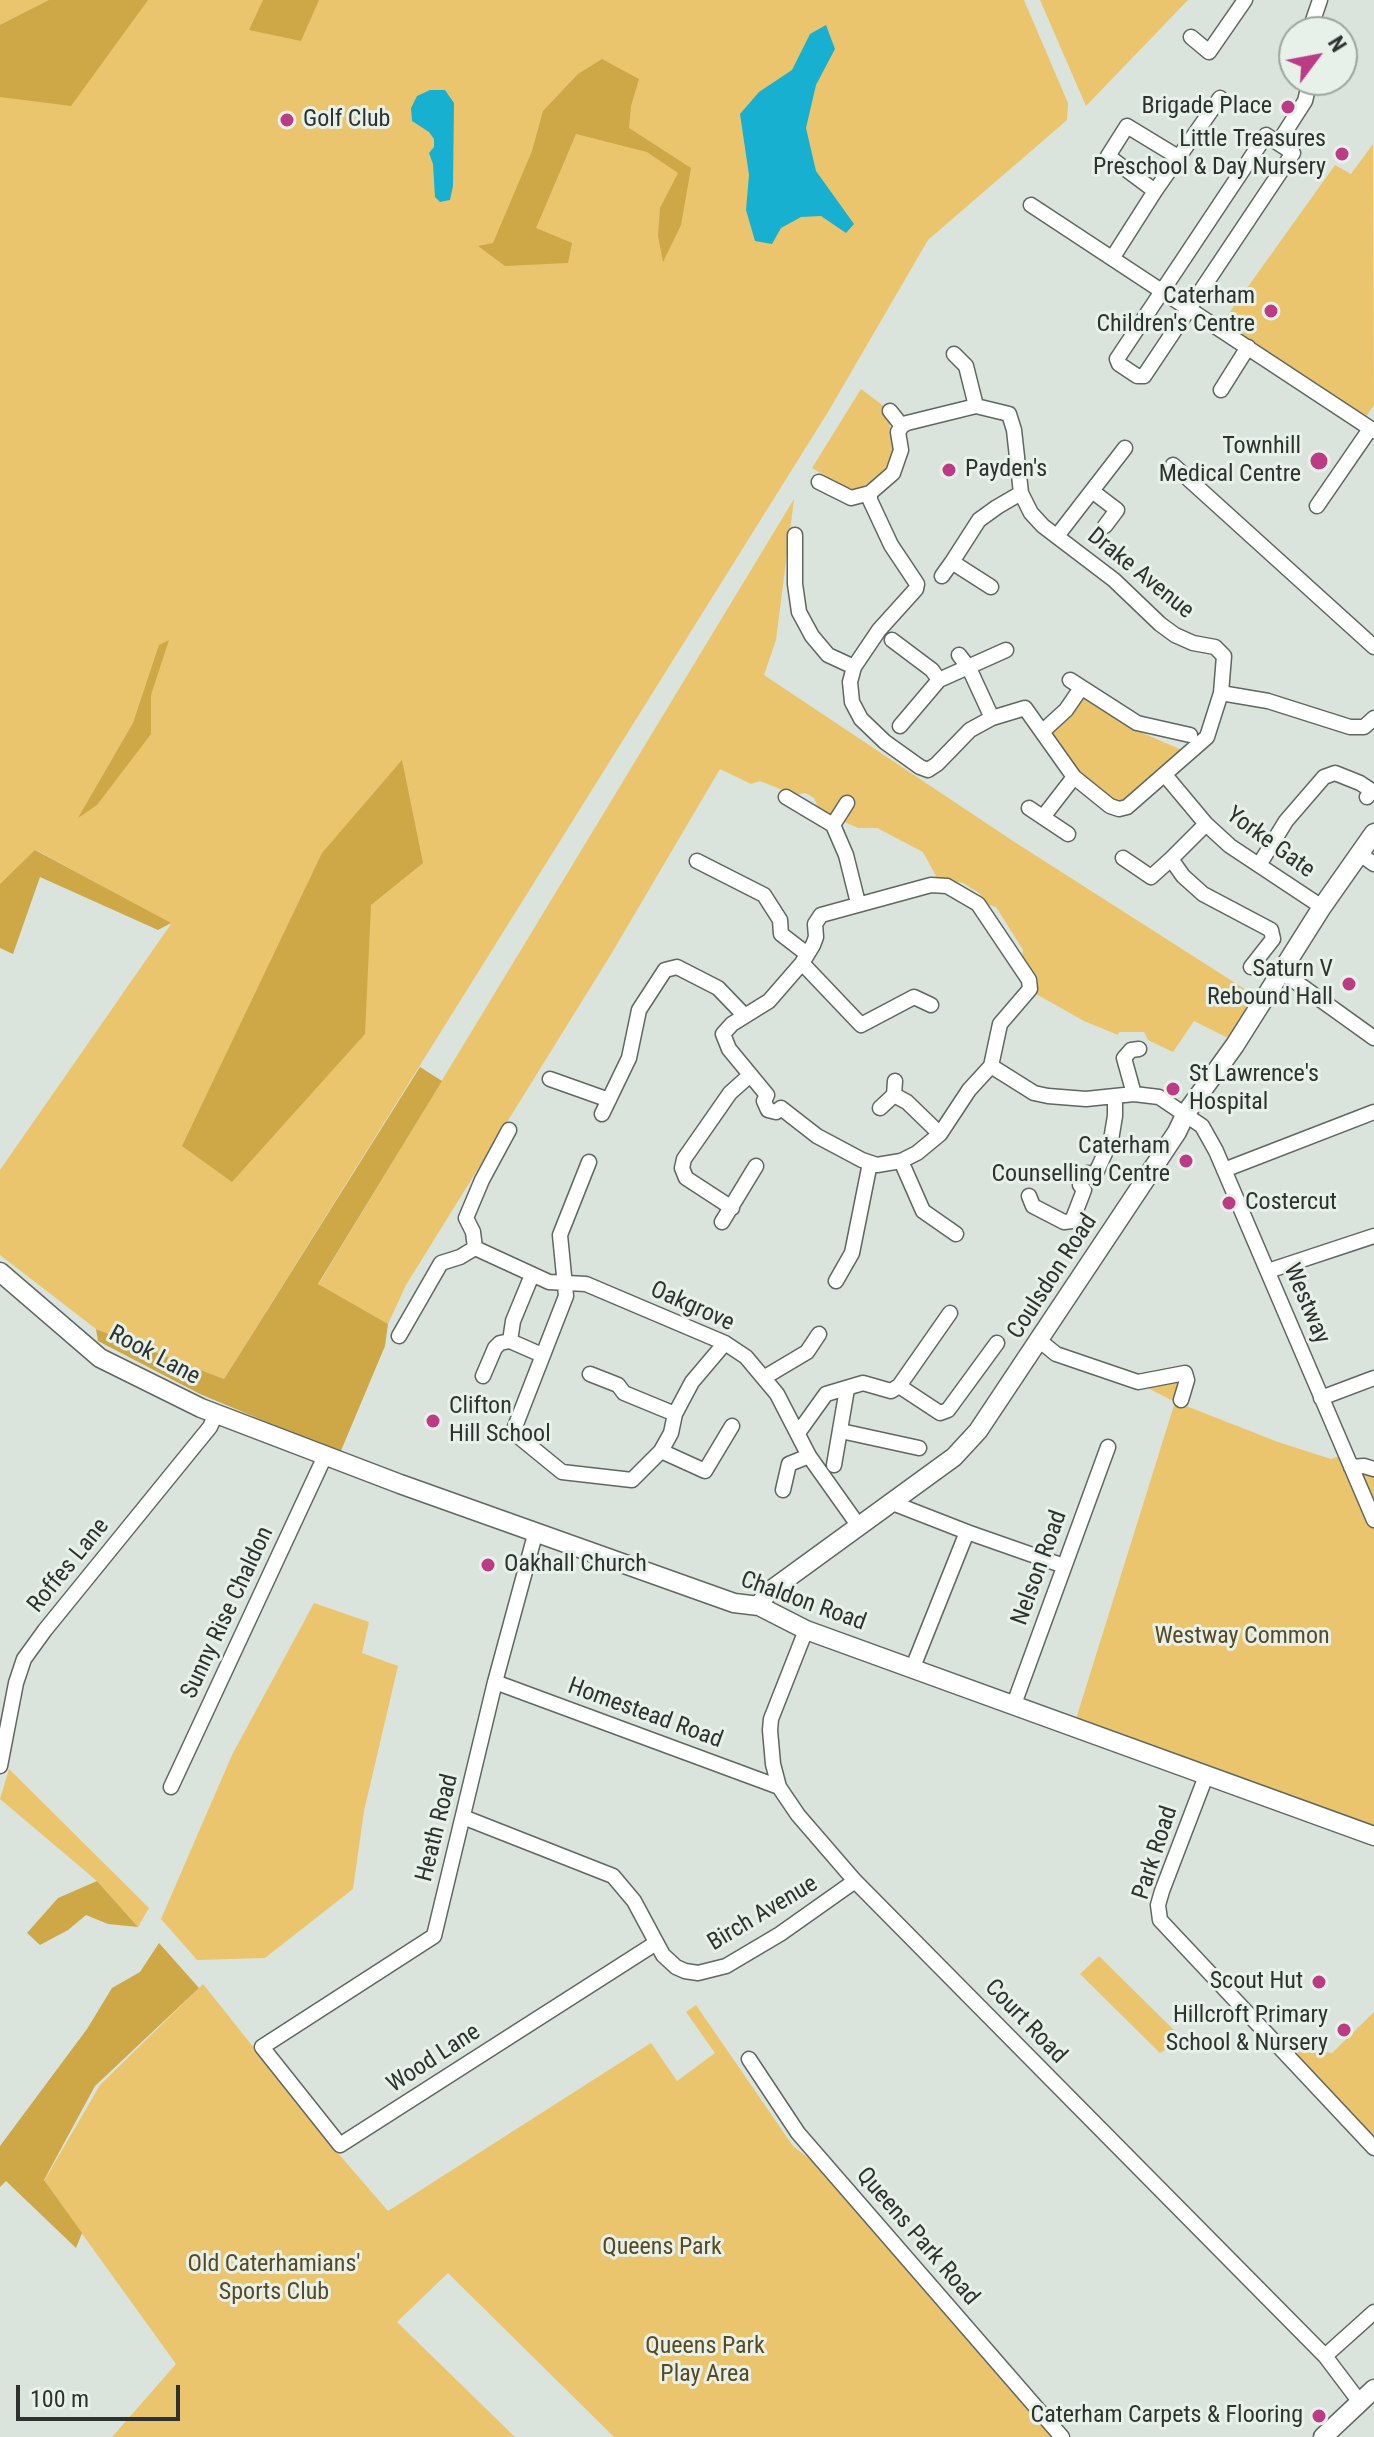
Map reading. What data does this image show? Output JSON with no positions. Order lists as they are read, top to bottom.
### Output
{
  "streets": {
    "main road": ["Coulsdon Road", "Rook Lane", "Chaldon Road"],
    "street": [
      "Drake Avenue",
      "Yorke Gate",
      "Westway",
      "Oakgrove",
      "Roffes Lane",
      "Nelson Road",
      "Sunny Rise Chaldon",
      "Homestead Road",
      "Heath Road",
      "Park Road",
      "Birch Avenue",
      "Court Road",
      "Wood Lane",
      "Queens Park Road"
    ]
  },
  "crossings": [
    ["Drake Avenue", "Yorke Gate"],
    ["Yorke Gate", "Coulsdon Road"],
    ["Coulsdon Road", "Westway"],
    ["Coulsdon Road", "Oakgrove"],
    ["Coulsdon Road", "Chaldon Road"],
    ["Rook Lane", "Roffes Lane"],
    ["Rook Lane", "Chaldon Road"],
    ["Roffes Lane", "Chaldon Road"],
    ["Nelson Road", "Chaldon Road"],
    ["Chaldon Road", "Sunny Rise Chaldon"],
    ["Chaldon Road", "Heath Road"],
    ["Chaldon Road", "Park Road"],
    ["Chaldon Road", "Court Road"],
    ["Homestead Road", "Heath Road"],
    ["Homestead Road", "Court Road"],
    ["Heath Road", "Birch Avenue"],
    ["Heath Road", "Wood Lane"],
    ["Birch Avenue", "Court Road"],
    ["Birch Avenue", "Wood Lane"]
  ],
  "parks": [
    "Westway Common",
    "Queens Park",
    "Old Caterhamians' Sports Club",
    "Queens Park Play Area"
  ],
  "places": [
    "Brigade Place",
    "Golf Club",
    "Little Treasures Preschool & Day Nursery",
    "Caterham Children's Centre",
    "Townhill Medical Centre",
    "Payden's",
    "Saturn V Rebound Hall",
    "St Lawrence's Hospital",
    "Caterham Counselling Centre",
    "Costercut",
    "Clifton Hill School",
    "Oakhall Church",
    "Scout Hut",
    "Hillcroft Primary School & Nursery",
    "Caterham Carpets & Flooring"
  ],
  "scale_bar": "100 m",
  "north": "top right"
}
